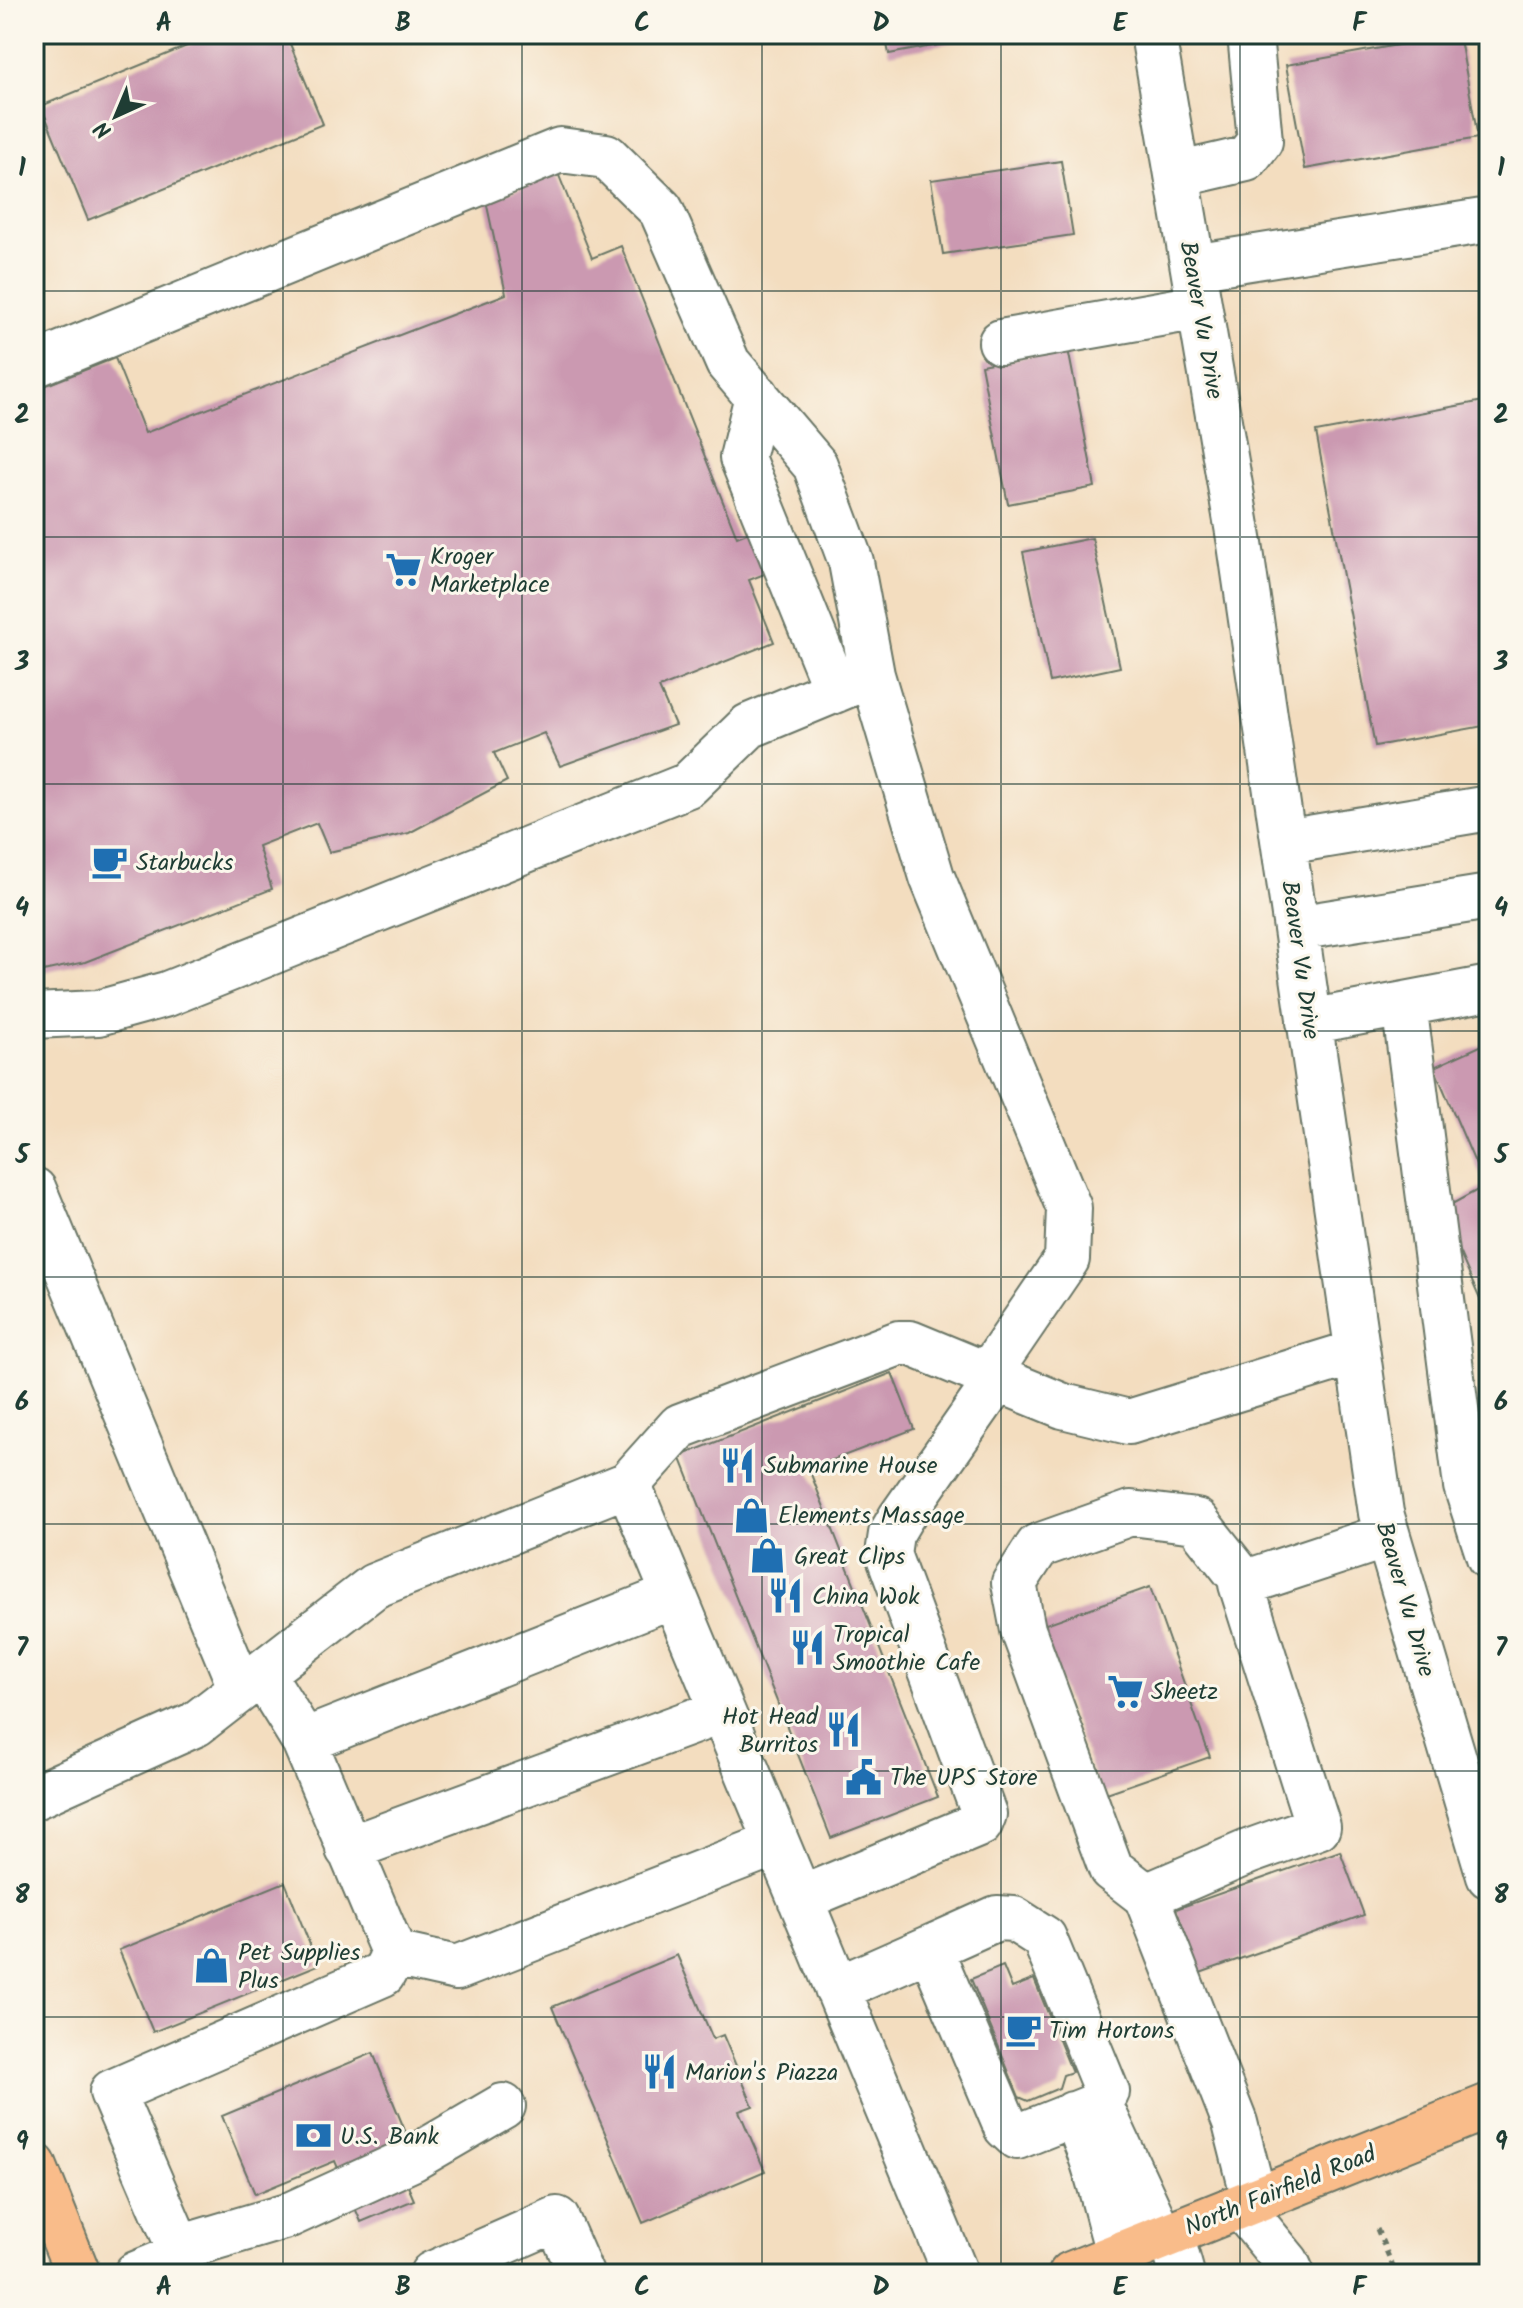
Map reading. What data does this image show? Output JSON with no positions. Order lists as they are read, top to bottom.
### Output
{
  "streets": {
    "main road": ["North Fairfield Road"],
    "street": ["Beaver Vu Drive"]
  },
  "places": {
    "supermarket": ["Kroger Marketplace", "Sheetz"],
    "cafe": ["Starbucks", "Tim Hortons"],
    "restaurant": [
      "Submarine House",
      "China Wok",
      "Tropical Smoothie Cafe",
      "Hot Head Burritos",
      "Marion's Piazza"
    ],
    "shop": ["Elements Massage", "Great Clips", "Pet Supplies Plus"],
    "public building": ["The UPS Store"],
    "bank": ["U.S. Bank"]
  },
  "north": "bottom left",
  "grid": {
    "columns": [
      "A",
      "B",
      "C",
      "D",
      "E",
      "F"
    ],
    "rows": [
      "1",
      "2",
      "3",
      "4",
      "5",
      "6",
      "7",
      "8",
      "9"
    ]
  }
}
